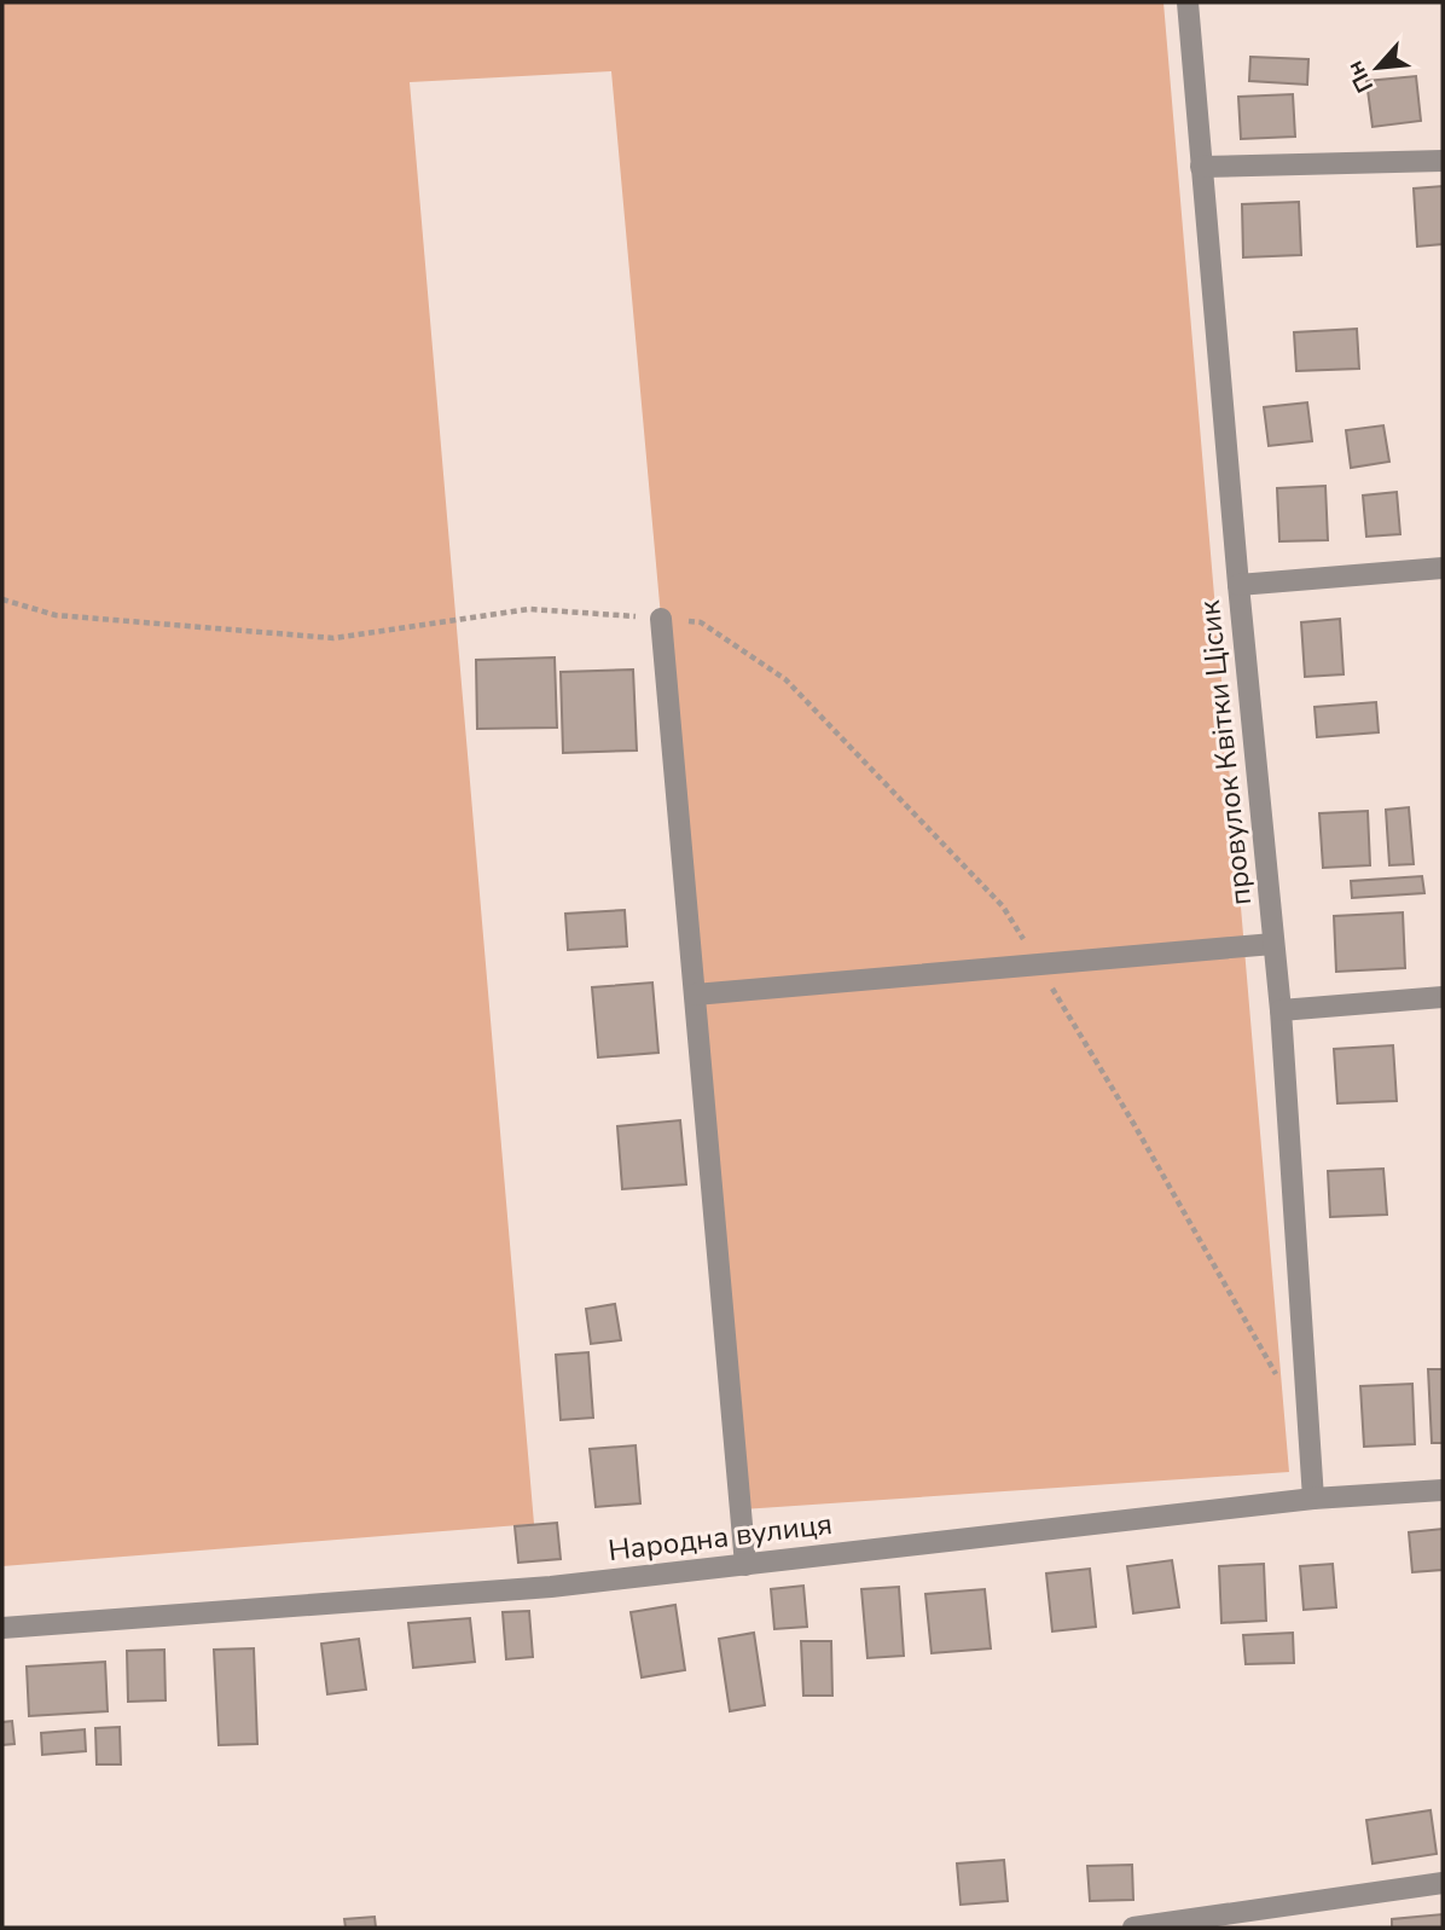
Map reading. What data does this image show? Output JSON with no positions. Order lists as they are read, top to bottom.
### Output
{
  "streets": {
    "street": ["провулок Квітки Цісик", "Народна вулиця"]
  },
  "crossings": [
    ["провулок Квітки Цісик", "Народна вулиця"]
  ],
  "north": "bottom left"
}
